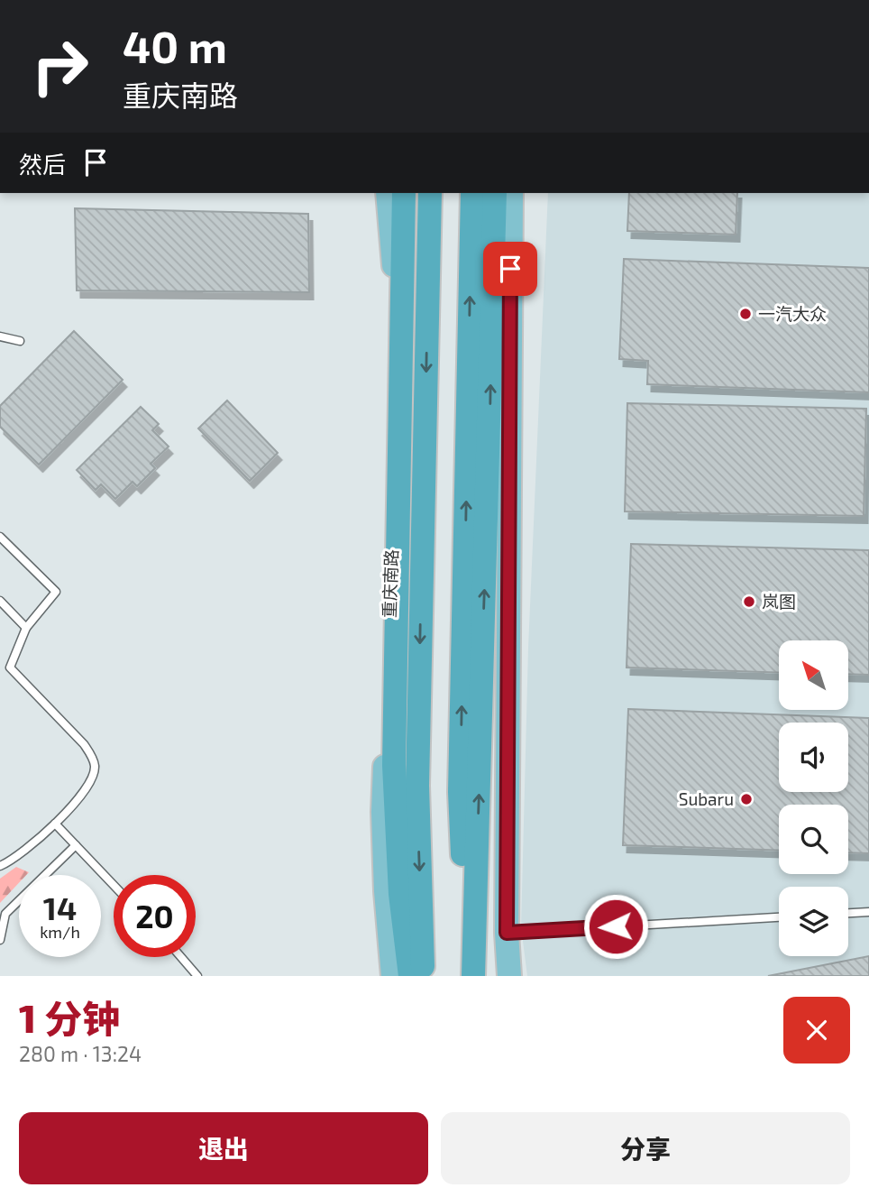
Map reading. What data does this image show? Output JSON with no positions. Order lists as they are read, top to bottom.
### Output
{
  "streets": {
    "main road": ["重庆南路"]
  },
  "places": ["一汽大众", "岚图", "Subaru"],
  "north": "top left",
  "page": {
    "turn": ["40 m", "重庆南路"],
    "then": "然后",
    "speed": "14 km/h",
    "limit": "20",
    "heading": ["1 分钟", "280 m · 13:24"],
    "buttons": ["退出", "分享"]
  }
}
